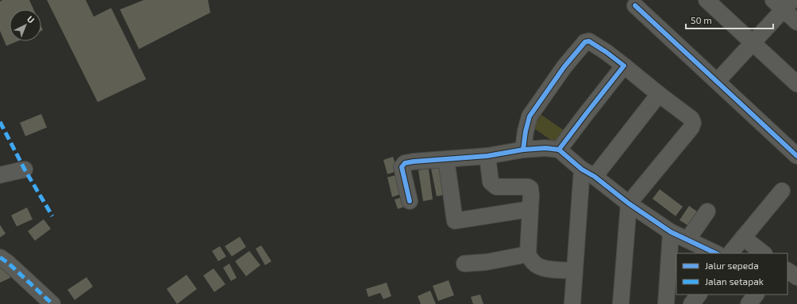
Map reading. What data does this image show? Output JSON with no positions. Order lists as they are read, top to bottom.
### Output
{
  "legend": ["Jalur sepeda", "Jalan setapak"],
  "scale_bar": "50 m",
  "north": "top right"
}
